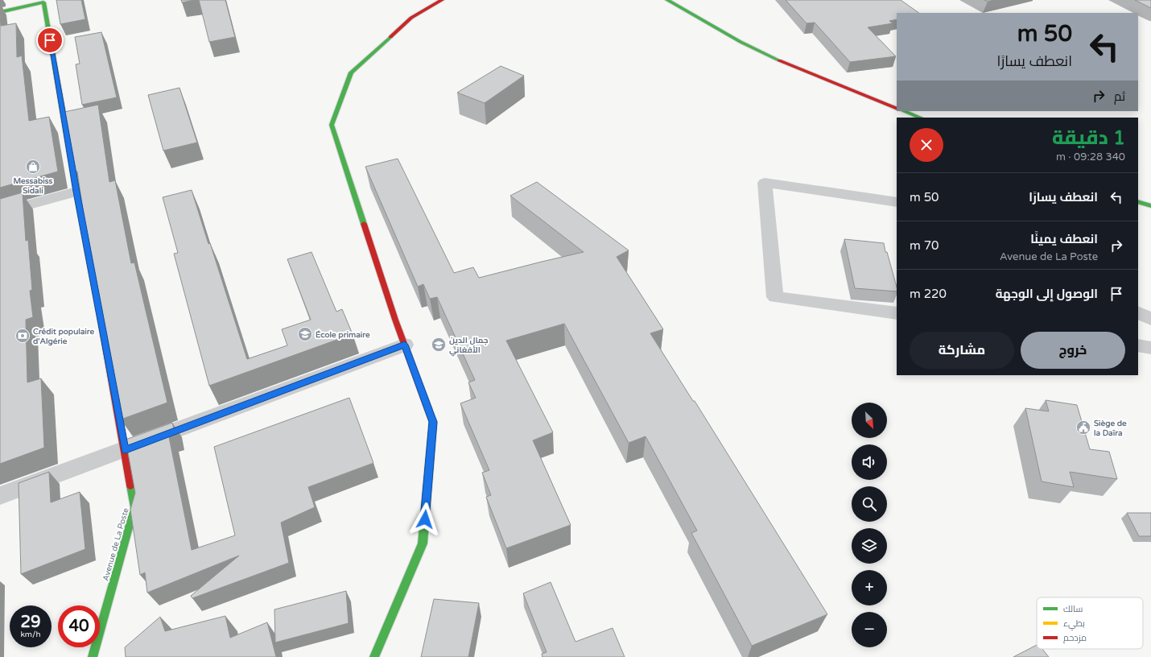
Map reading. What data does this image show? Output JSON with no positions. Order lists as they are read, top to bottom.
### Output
{
  "streets": {
    "street": ["Avenue de La Poste"]
  },
  "places": {
    "shop": ["Messabiss Sidali"],
    "school or university": ["École primaire", "جمال الدين الأفغاني"],
    "bank": ["Crédit populaire d'Algérie"],
    "public building": ["Siège de la Daïra"]
  },
  "legend": ["سالك", "بطيء", "مزدحم"],
  "north": "bottom right",
  "page": {
    "turn": ["50 m", "انعطف يسارًا"],
    "then": "ثم",
    "heading": ["1 دقيقة", "340 m · 09:28"],
    "list": [
      {
        "name": "انعطف يسارًا",
        "value": "50 m"
      },
      {
        "name": "انعطف يمينًا",
        "note": "Avenue de La Poste",
        "value": "70 m"
      },
      {
        "name": "الوصول إلى الوجهة",
        "value": "220 m"
      }
    ],
    "buttons": ["خروج", "مشاركة"],
    "map_buttons": ["+", "−"],
    "speed": "29 km/h",
    "limit": "40"
  }
}
